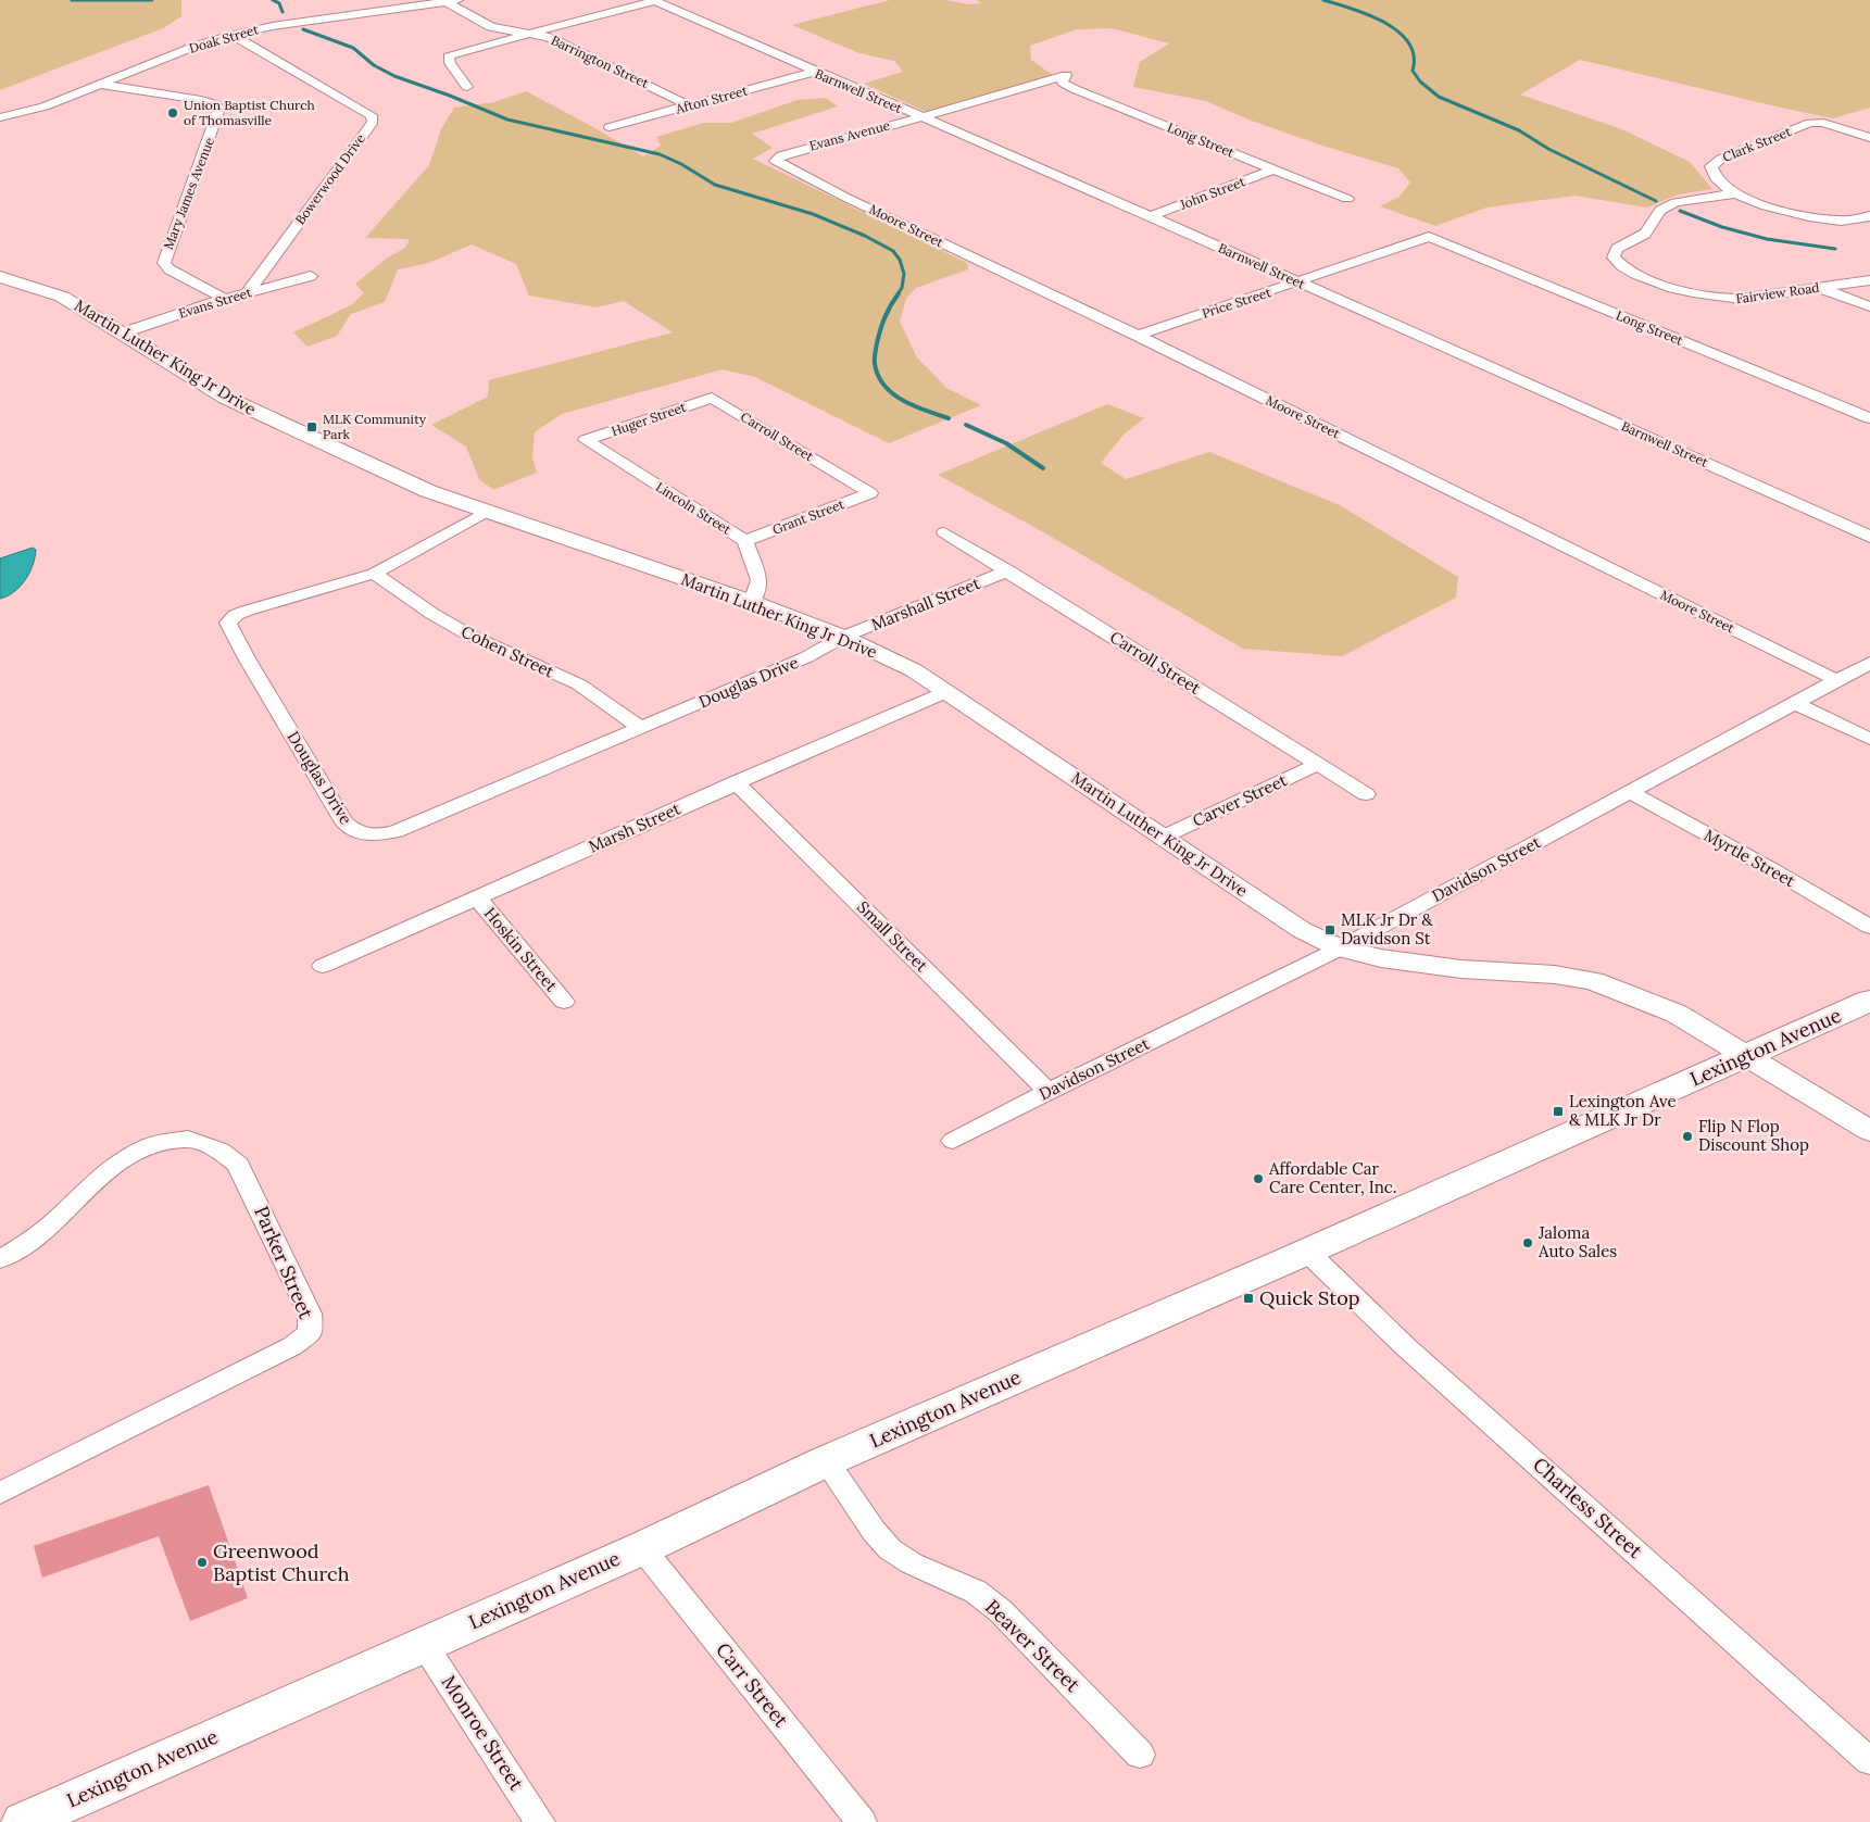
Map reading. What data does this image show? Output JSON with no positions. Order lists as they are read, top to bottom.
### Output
{
  "streets": {
    "main road": ["Lexington Avenue"],
    "street": [
      "Doak Street",
      "Barrington Street",
      "Barnwell Street",
      "Afton Street",
      "Evans Avenue",
      "Long Street",
      "Clark Street",
      "Bowerwood Drive",
      "Mary James Avenue",
      "John Street",
      "Moore Street",
      "Fairview Road",
      "Evans Street",
      "Price Street",
      "Martin Luther King Jr Drive",
      "Huger Street",
      "Carroll Street",
      "Lincoln Street",
      "Grant Street",
      "Marshall Street",
      "Cohen Street",
      "Douglas Drive",
      "Carver Street",
      "Marsh Street",
      "Myrtle Street",
      "Davidson Street",
      "Small Street",
      "Hoskin Street",
      "Parker Street",
      "Charless Street",
      "Beaver Street",
      "Carr Street",
      "Monroe Street"
    ]
  },
  "crossings": [
    ["Doak Street", "Barrington Street"],
    ["Doak Street", "Bowerwood Drive"],
    ["Doak Street", "Mary James Avenue"],
    ["Barrington Street", "Afton Street"],
    ["Barnwell Street", "Afton Street"],
    ["Barnwell Street", "Evans Avenue"],
    ["Barnwell Street", "John Street"],
    ["Barnwell Street", "Price Street"],
    ["Evans Avenue", "Long Street"],
    ["Evans Avenue", "Moore Street"],
    ["Long Street", "John Street"],
    ["Long Street", "Price Street"],
    ["Clark Street", "Fairview Road"],
    ["Bowerwood Drive", "Evans Street"],
    ["Mary James Avenue", "Evans Street"],
    ["Moore Street", "Price Street"],
    ["Moore Street", "Davidson Street"],
    ["Evans Street", "Martin Luther King Jr Drive"],
    ["Martin Luther King Jr Drive", "Lincoln Street"],
    ["Martin Luther King Jr Drive", "Marshall Street"],
    ["Martin Luther King Jr Drive", "Douglas Drive"],
    ["Martin Luther King Jr Drive", "Carver Street"],
    ["Martin Luther King Jr Drive", "Marsh Street"],
    ["Martin Luther King Jr Drive", "Davidson Street"],
    ["Martin Luther King Jr Drive", "Lexington Avenue"],
    ["Huger Street", "Carroll Street"],
    ["Huger Street", "Lincoln Street"],
    ["Carroll Street", "Grant Street"],
    ["Carroll Street", "Marshall Street"],
    ["Carroll Street", "Carver Street"],
    ["Lincoln Street", "Grant Street"],
    ["Marshall Street", "Douglas Drive"],
    ["Cohen Street", "Douglas Drive"],
    ["Marsh Street", "Small Street"],
    ["Marsh Street", "Hoskin Street"],
    ["Myrtle Street", "Davidson Street"],
    ["Davidson Street", "Small Street"],
    ["Lexington Avenue", "Charless Street"],
    ["Lexington Avenue", "Beaver Street"],
    ["Lexington Avenue", "Carr Street"],
    ["Lexington Avenue", "Monroe Street"]
  ],
  "places": {
    "other": [
      "Union Baptist Church of Thomasville",
      "Flip N Flop Discount Shop",
      "Affordable Car Care Center, Inc.",
      "Jaloma Auto Sales",
      "Greenwood Baptist Church"
    ],
    "transit": [
      "MLK Community Park",
      "MLK Jr Dr & Davidson St",
      "Lexington Ave & MLK Jr Dr",
      "Quick Stop"
    ]
  }
}
